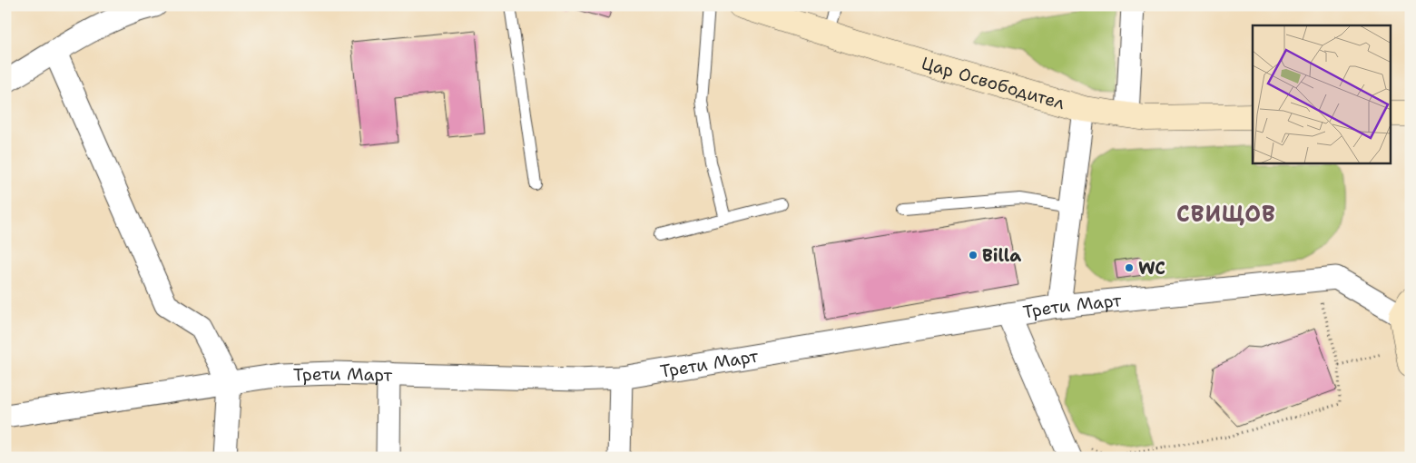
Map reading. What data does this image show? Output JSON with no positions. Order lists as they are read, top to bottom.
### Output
{
  "streets": {
    "street": ["Цар Освободител", "Трети Март"]
  },
  "districts": ["СВИЩОВ"],
  "places": ["Billa", "WC"]
}
